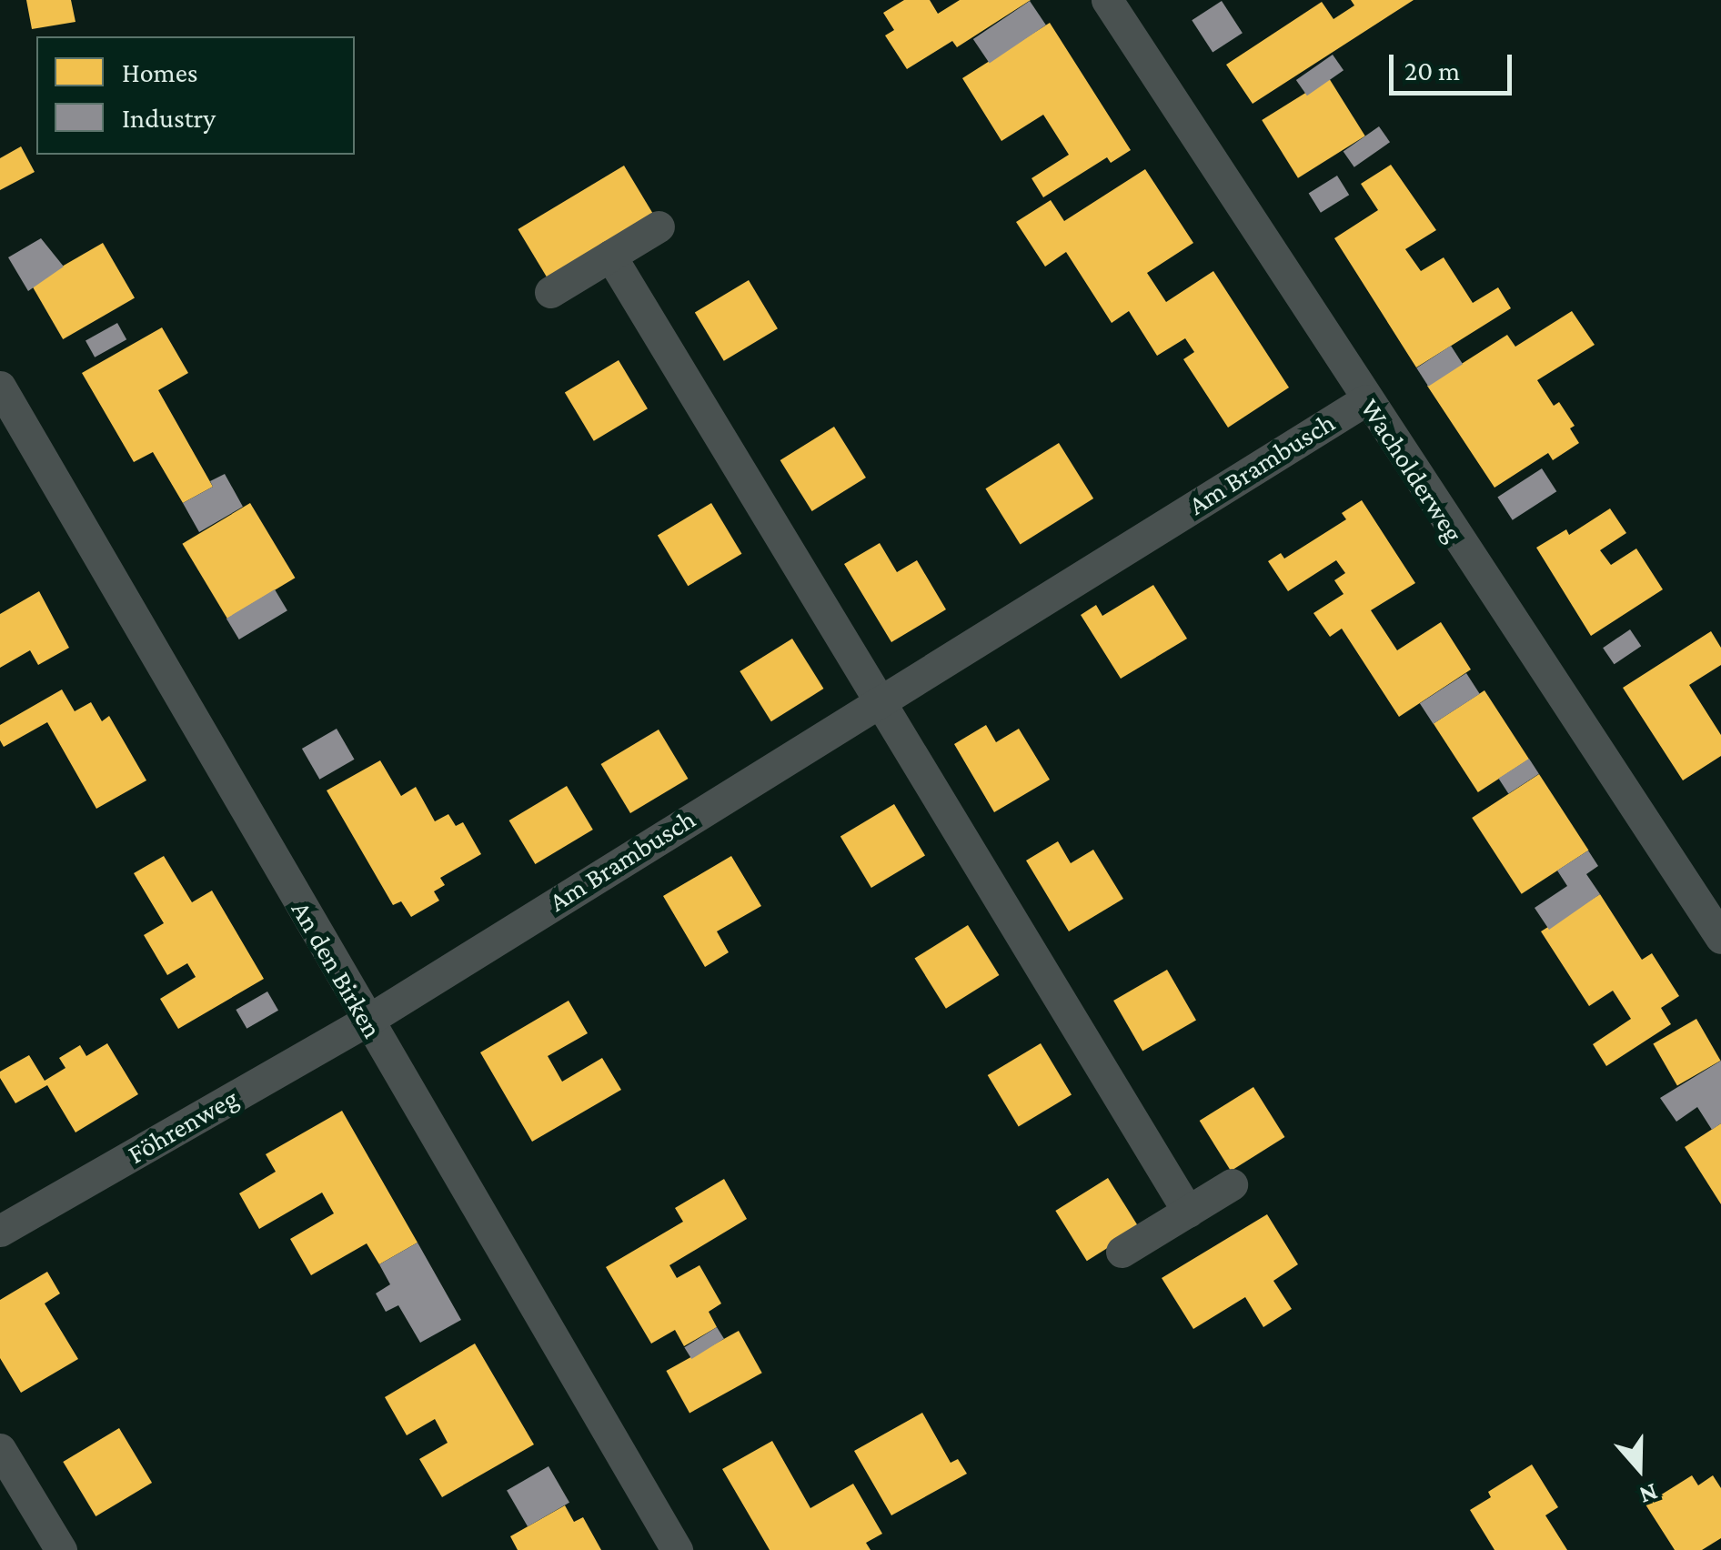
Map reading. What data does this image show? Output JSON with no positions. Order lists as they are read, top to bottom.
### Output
{
  "streets": {
    "street": [
      "Am Brambusch",
      "Wacholderweg",
      "An den Birken",
      "Föhrenweg"
    ]
  },
  "crossings": [
    ["Am Brambusch", "Wacholderweg"],
    ["Am Brambusch", "An den Birken"],
    ["Am Brambusch", "Föhrenweg"],
    ["An den Birken", "Föhrenweg"]
  ],
  "legend": ["Homes", "Industry"],
  "scale_bar": "20 m",
  "north": "bottom"
}
